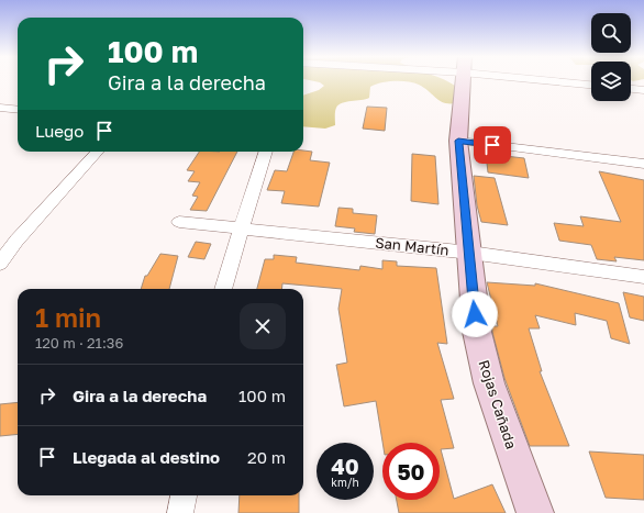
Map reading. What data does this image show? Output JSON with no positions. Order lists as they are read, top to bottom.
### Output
{
  "streets": {
    "main road": ["Rojas Cañada"],
    "street": ["San Martín"]
  },
  "crossings": [
    ["San Martín", "Rojas Cañada"]
  ],
  "page": {
    "turn": ["100 m", "Gira a la derecha"],
    "then": "Luego",
    "heading": ["1 min", "120 m · 21:36"],
    "list": [
      {
        "name": "Gira a la derecha",
        "value": "100 m"
      },
      {
        "name": "Llegada al destino",
        "value": "20 m"
      }
    ],
    "speed": "40 km/h",
    "limit": "50"
  }
}
